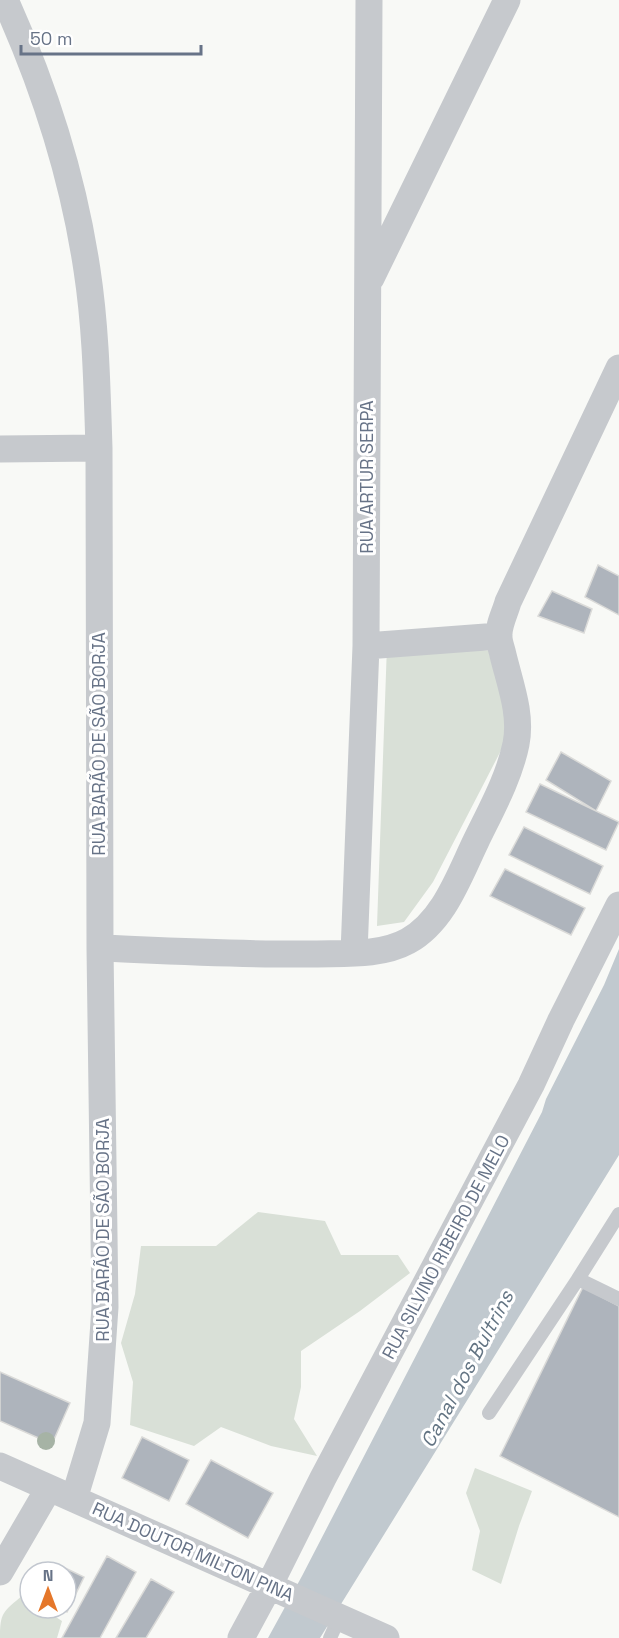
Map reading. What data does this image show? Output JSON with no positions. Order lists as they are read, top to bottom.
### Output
{
  "streets": {
    "street": [
      "RUA ARTUR SERPA",
      "RUA BARÃO DE SÃO BORJA",
      "RUA SILVINO RIBEIRO DE MELO",
      "RUA DOUTOR MILTON PINA"
    ]
  },
  "crossings": [
    ["RUA BARÃO DE SÃO BORJA", "RUA DOUTOR MILTON PINA"],
    ["RUA SILVINO RIBEIRO DE MELO", "RUA DOUTOR MILTON PINA"]
  ],
  "water": ["Canal dos Bultrins"],
  "scale_bar": "50 m",
  "north": "top"
}
